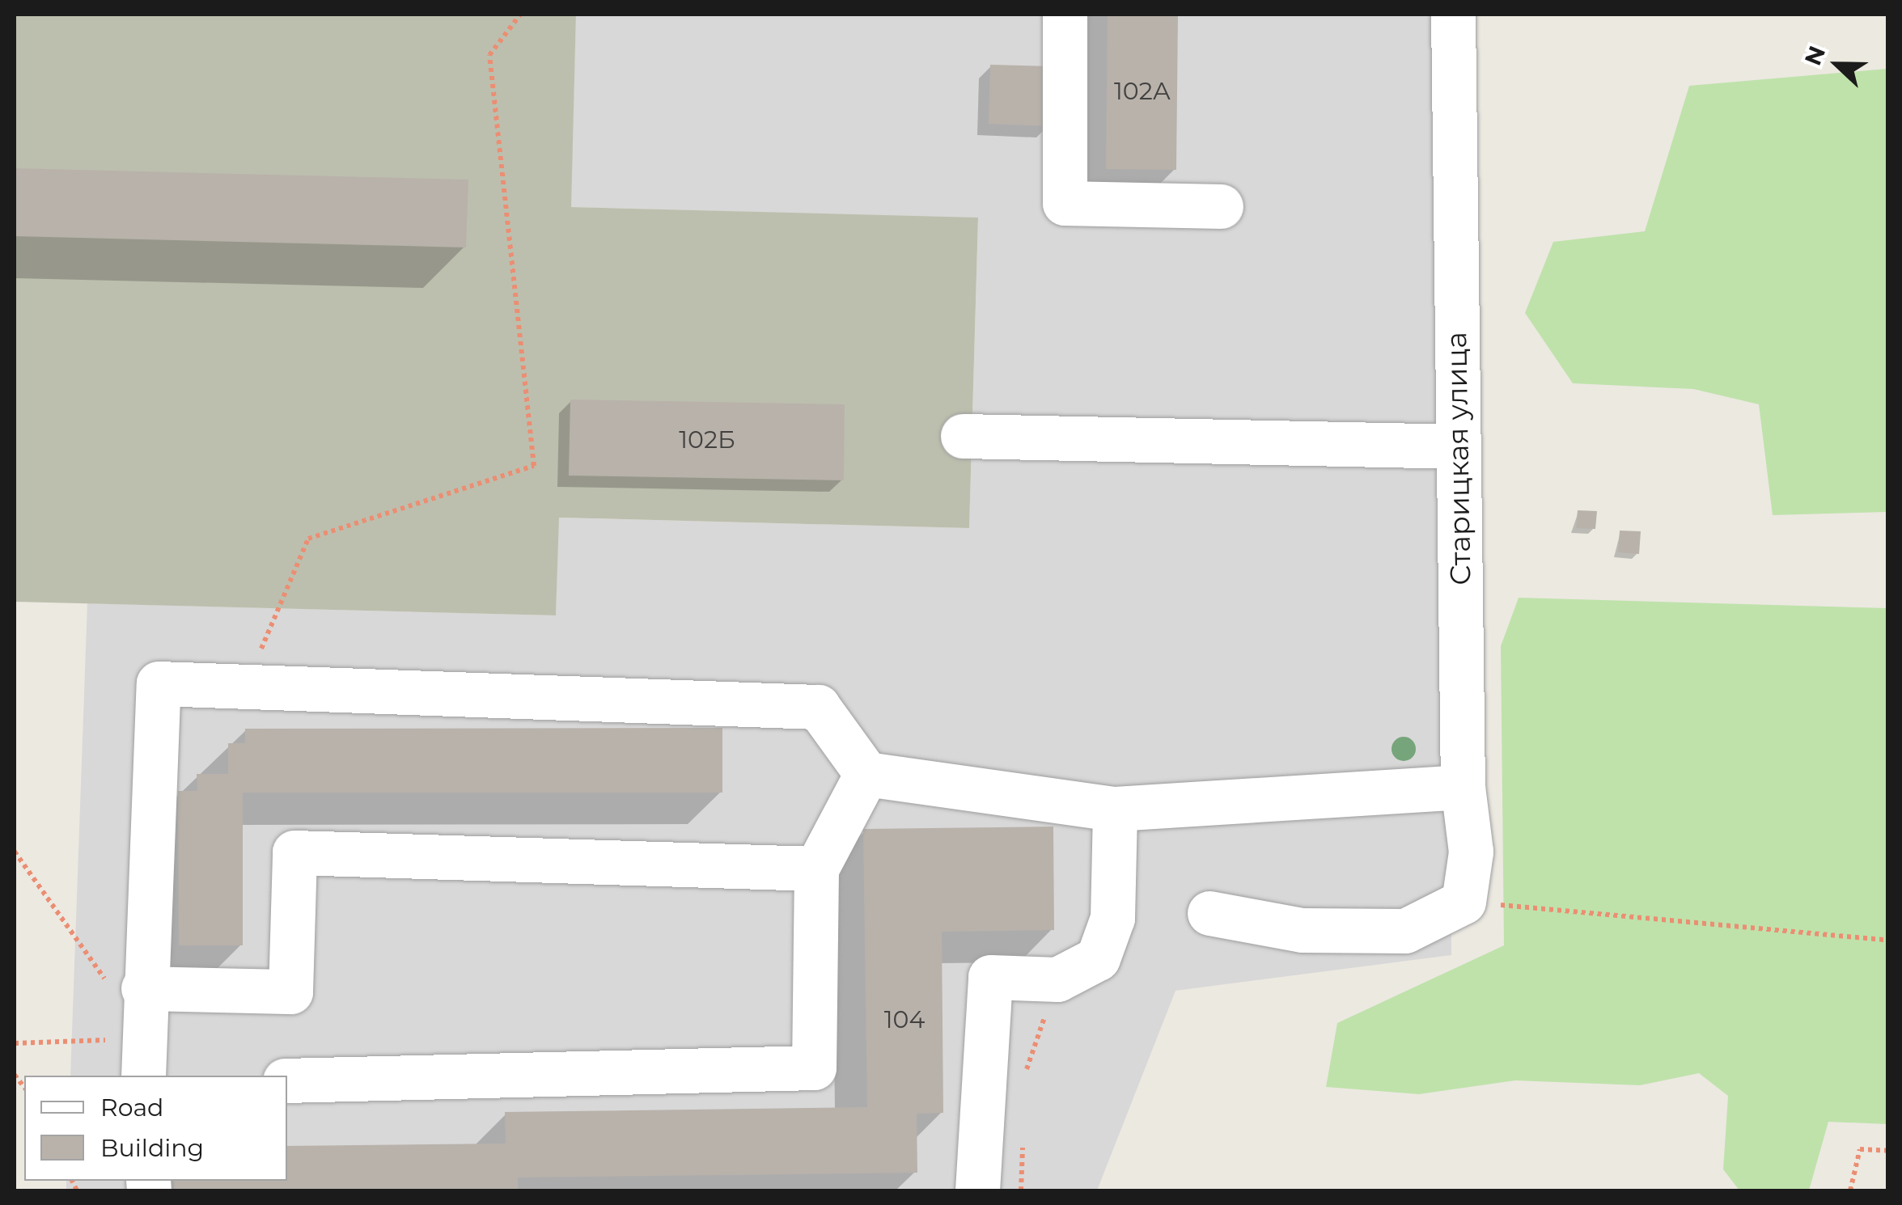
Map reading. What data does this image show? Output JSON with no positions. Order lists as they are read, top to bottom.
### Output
{
  "streets": {
    "street": ["Старицкая улица"]
  },
  "house_numbers": ["102А", "102Б", "104"],
  "legend": ["Road", "Building"],
  "north": "left"
}
